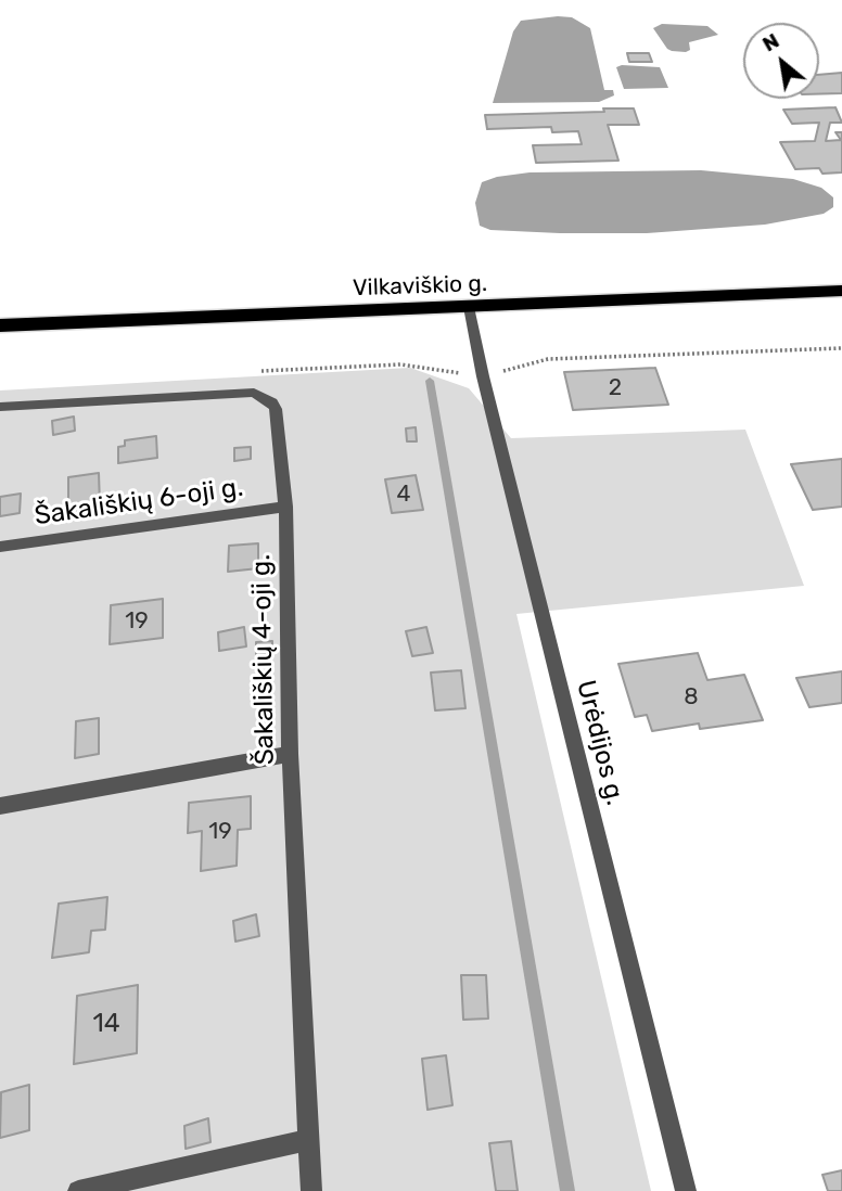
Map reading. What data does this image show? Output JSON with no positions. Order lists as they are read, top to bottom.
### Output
{
  "streets": {
    "highway": ["Vilkaviškio g."],
    "street": ["Šakališkių 6-oji g.", "Šakališkių 4-oji g.", "Urėdijos g."]
  },
  "crossings": [
    ["Vilkaviškio g.", "Urėdijos g."],
    ["Šakališkių 6-oji g.", "Šakališkių 4-oji g."]
  ],
  "house_numbers": [
    "2",
    "4",
    "19",
    "8",
    "19",
    "14"
  ],
  "north": "top left"
}
